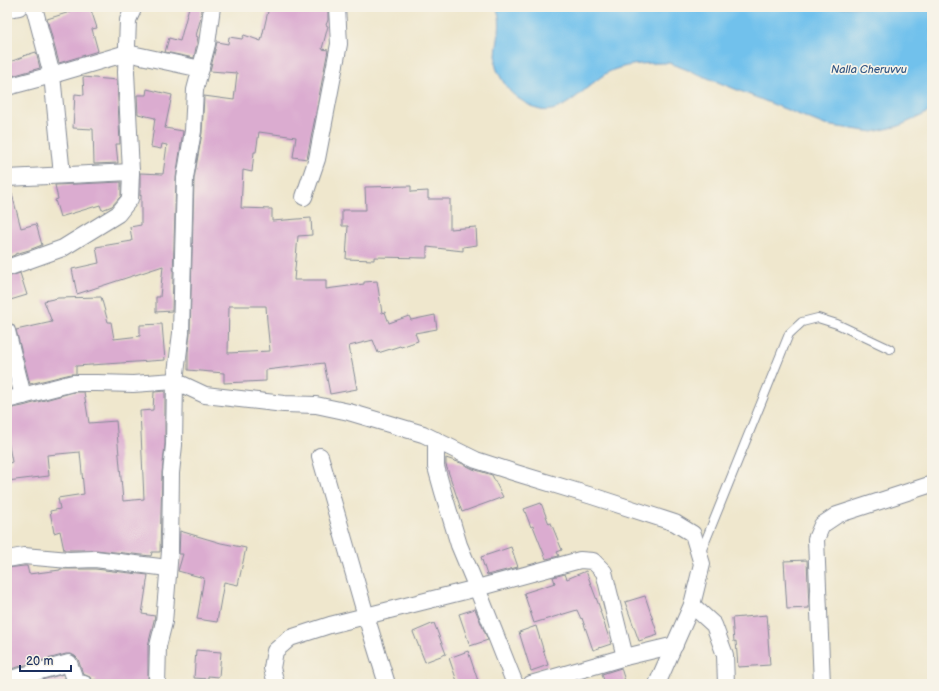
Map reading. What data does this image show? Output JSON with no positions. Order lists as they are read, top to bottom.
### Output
{
  "water": ["Nalla Cheruvvu"],
  "scale_bar": "20 m"
}
